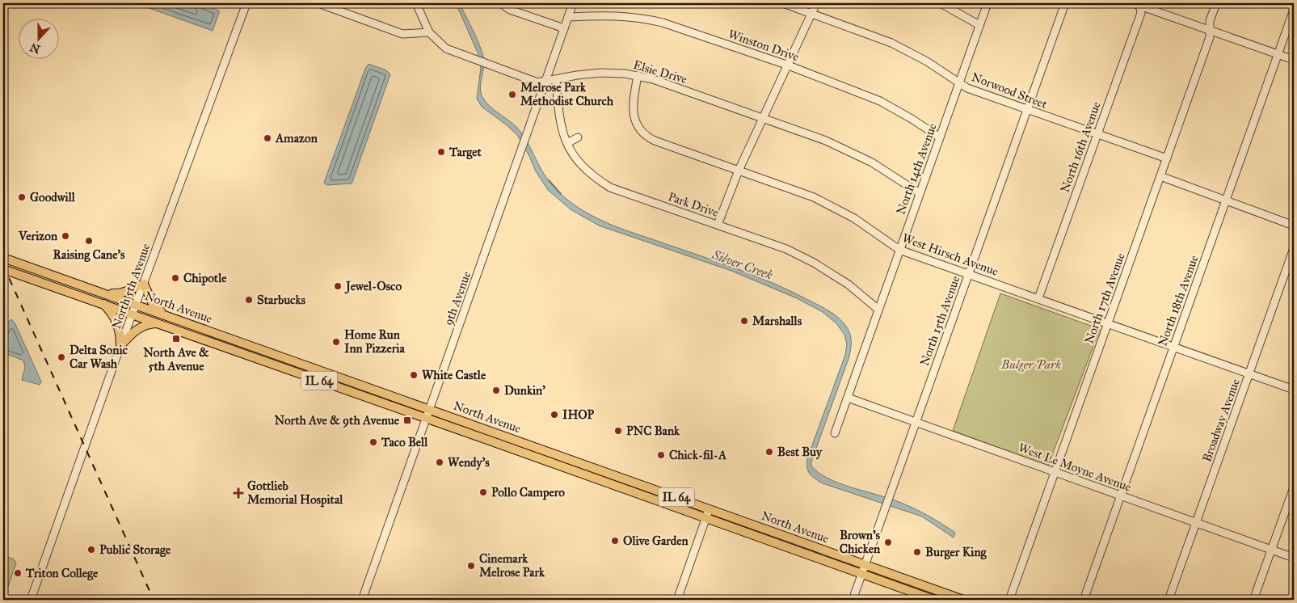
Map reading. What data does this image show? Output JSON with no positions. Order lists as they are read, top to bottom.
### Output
{
  "streets": {
    "main road": ["North Avenue", "IL 64"],
    "street": [
      "Winston Drive",
      "Elsie Drive",
      "Norwood Street",
      "North 16th Avenue",
      "North 14th Avenue",
      "Park Drive",
      "West Hirsch Avenue",
      "North 5th Avenue",
      "9th Avenue",
      "North 17th Avenue",
      "North 18th Avenue",
      "North 15th Avenue",
      "Broadway Avenue",
      "West Le Moyne Avenue"
    ]
  },
  "crossings": [
    ["Winston Drive", "North 14th Avenue"],
    ["Winston Drive", "9th Avenue"],
    ["Elsie Drive", "North 14th Avenue"],
    ["Elsie Drive", "Park Drive"],
    ["Elsie Drive", "West Hirsch Avenue"],
    ["Elsie Drive", "9th Avenue"],
    ["Norwood Street", "North 16th Avenue"],
    ["Norwood Street", "North 14th Avenue"],
    ["Norwood Street", "North 17th Avenue"],
    ["Norwood Street", "North 15th Avenue"],
    ["North 16th Avenue", "West Hirsch Avenue"],
    ["North 14th Avenue", "Park Drive"],
    ["North 14th Avenue", "West Hirsch Avenue"],
    ["North 14th Avenue", "West Le Moyne Avenue"],
    ["West Hirsch Avenue", "North 17th Avenue"],
    ["West Hirsch Avenue", "North 18th Avenue"],
    ["West Hirsch Avenue", "North 15th Avenue"],
    ["West Hirsch Avenue", "Broadway Avenue"],
    ["North 5th Avenue", "North Avenue"],
    ["9th Avenue", "North Avenue"],
    ["North 17th Avenue", "West Le Moyne Avenue"],
    ["North 18th Avenue", "West Le Moyne Avenue"],
    ["North Avenue", "North 15th Avenue"],
    ["North 15th Avenue", "West Le Moyne Avenue"],
    ["Broadway Avenue", "West Le Moyne Avenue"]
  ],
  "water": ["Silver Creek"],
  "parks": ["Bulger Park"],
  "places": {
    "other": [
      "Melrose Park Methodist Church",
      "Amazon",
      "Target",
      "Goodwill",
      "Verizon",
      "Raising Cane's",
      "Chipotle",
      "Jewel-Osco",
      "Starbucks",
      "Marshalls",
      "Home Run Inn Pizzeria",
      "Delta Sonic Car Wash",
      "White Castle",
      "Dunkin'",
      "IHOP",
      "PNC Bank",
      "Taco Bell",
      "Best Buy",
      "Chick-fil-A",
      "Wendy's",
      "Pollo Campero",
      "Olive Garden",
      "Brown's Chicken",
      "Public Storage",
      "Burger King",
      "Cinemark Melrose Park",
      "Triton College"
    ],
    "transit": ["North Ave & 5th Avenue", "North Ave & 9th Avenue"],
    "health": ["Gottlieb Memorial Hospital"]
  },
  "north": "bottom"
}
